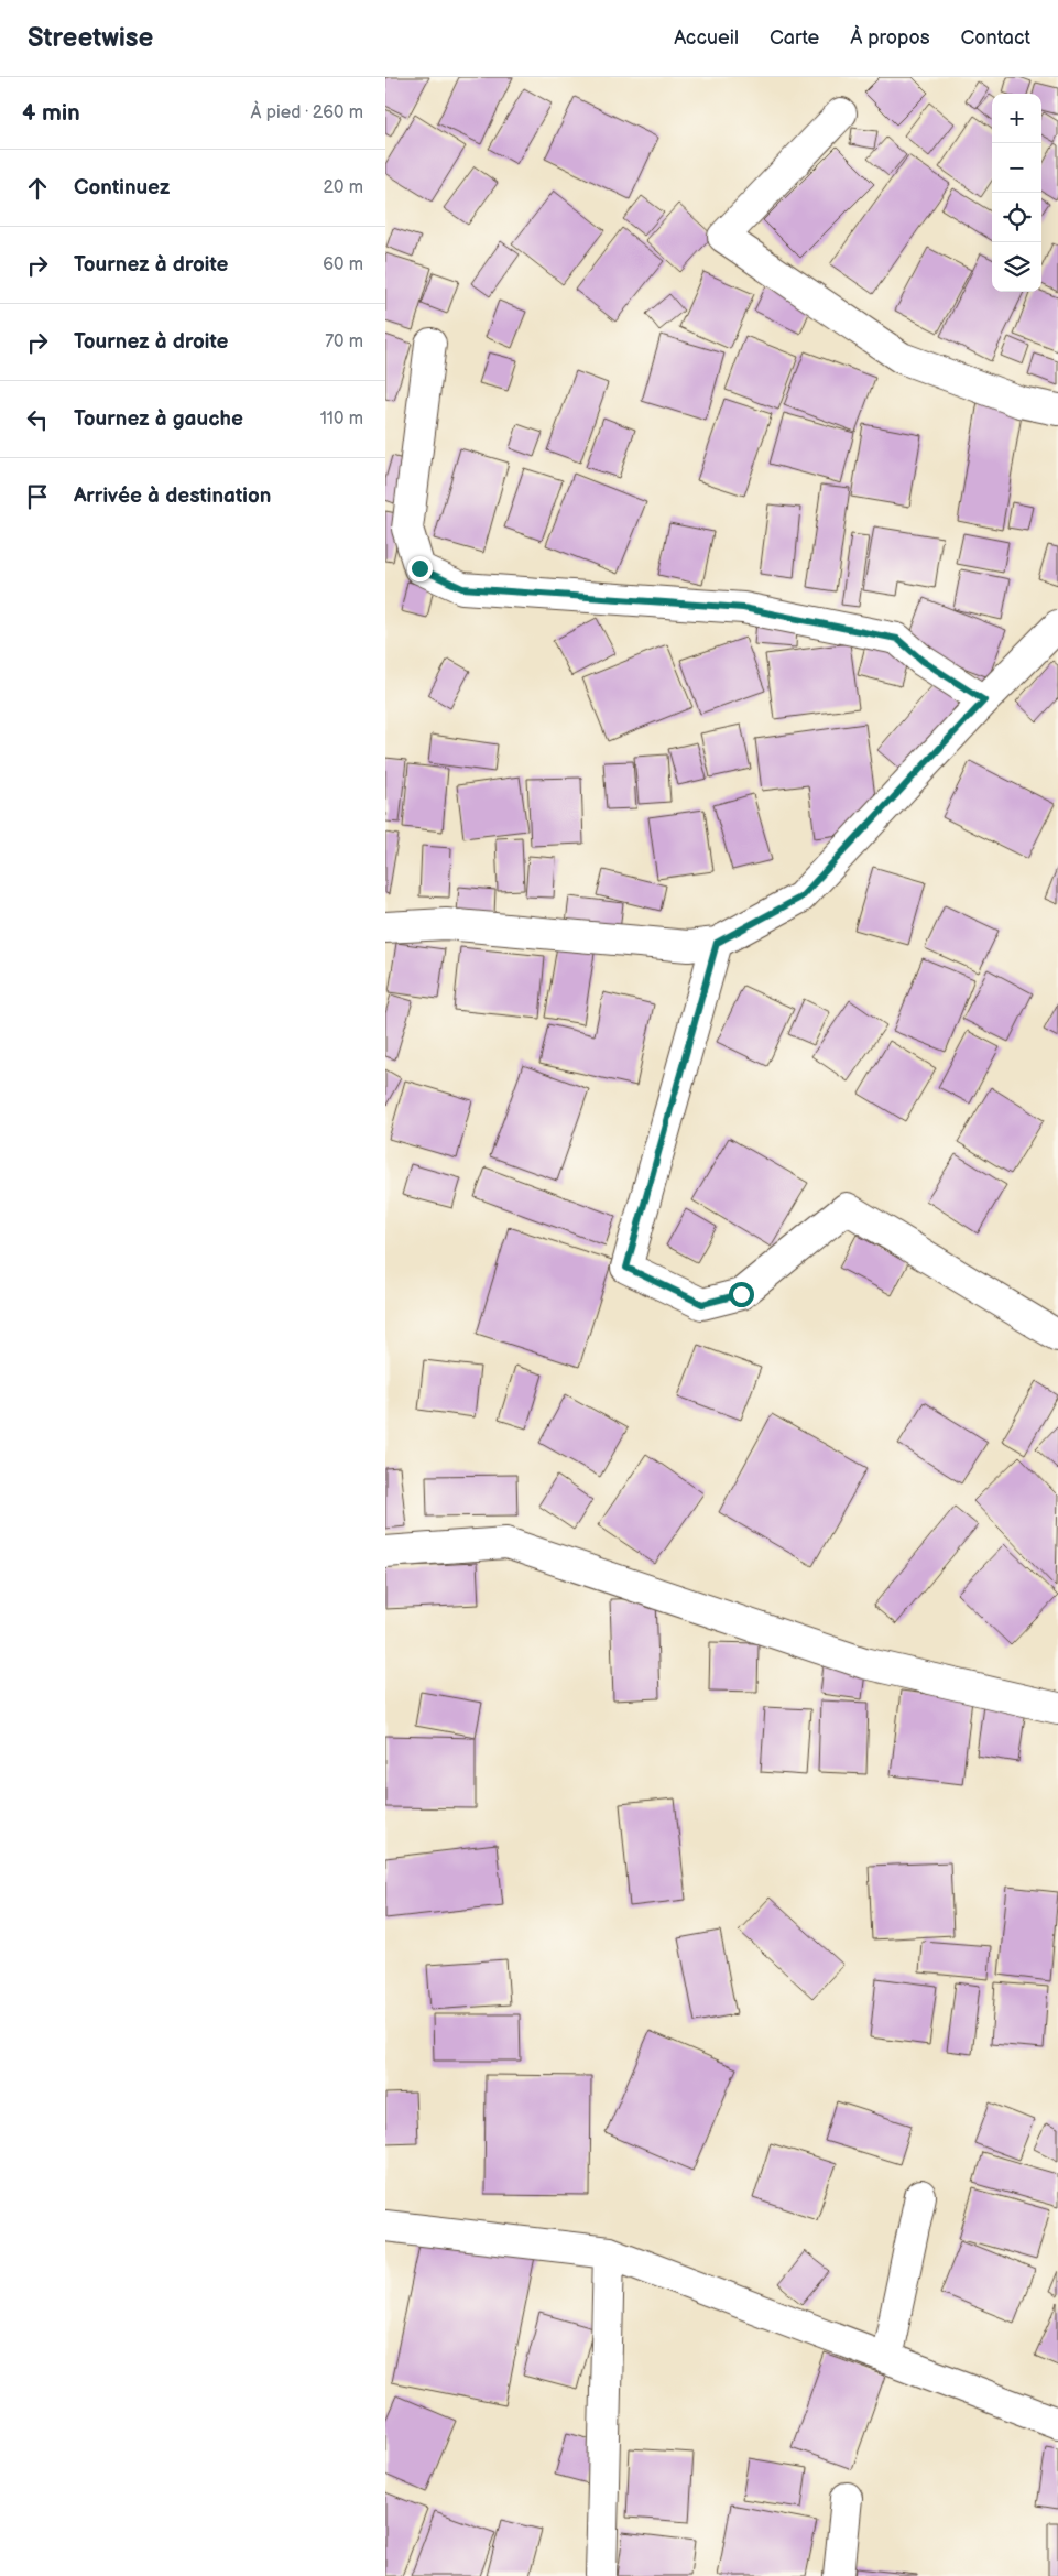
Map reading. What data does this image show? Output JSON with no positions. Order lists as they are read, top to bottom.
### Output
{
  "page": {
    "header": "Streetwise",
    "nav": [
      "Accueil",
      "Carte",
      "À propos",
      "Contact"
    ],
    "heading": ["4 min", "À pied · 260 m"],
    "map_buttons": ["+", "−"],
    "list": [
      ["Continuez", "20 m"],
      ["Tournez à droite", "60 m"],
      ["Tournez à droite", "70 m"],
      ["Tournez à gauche", "110 m"],
      "Arrivée à destination"
    ]
  }
}
